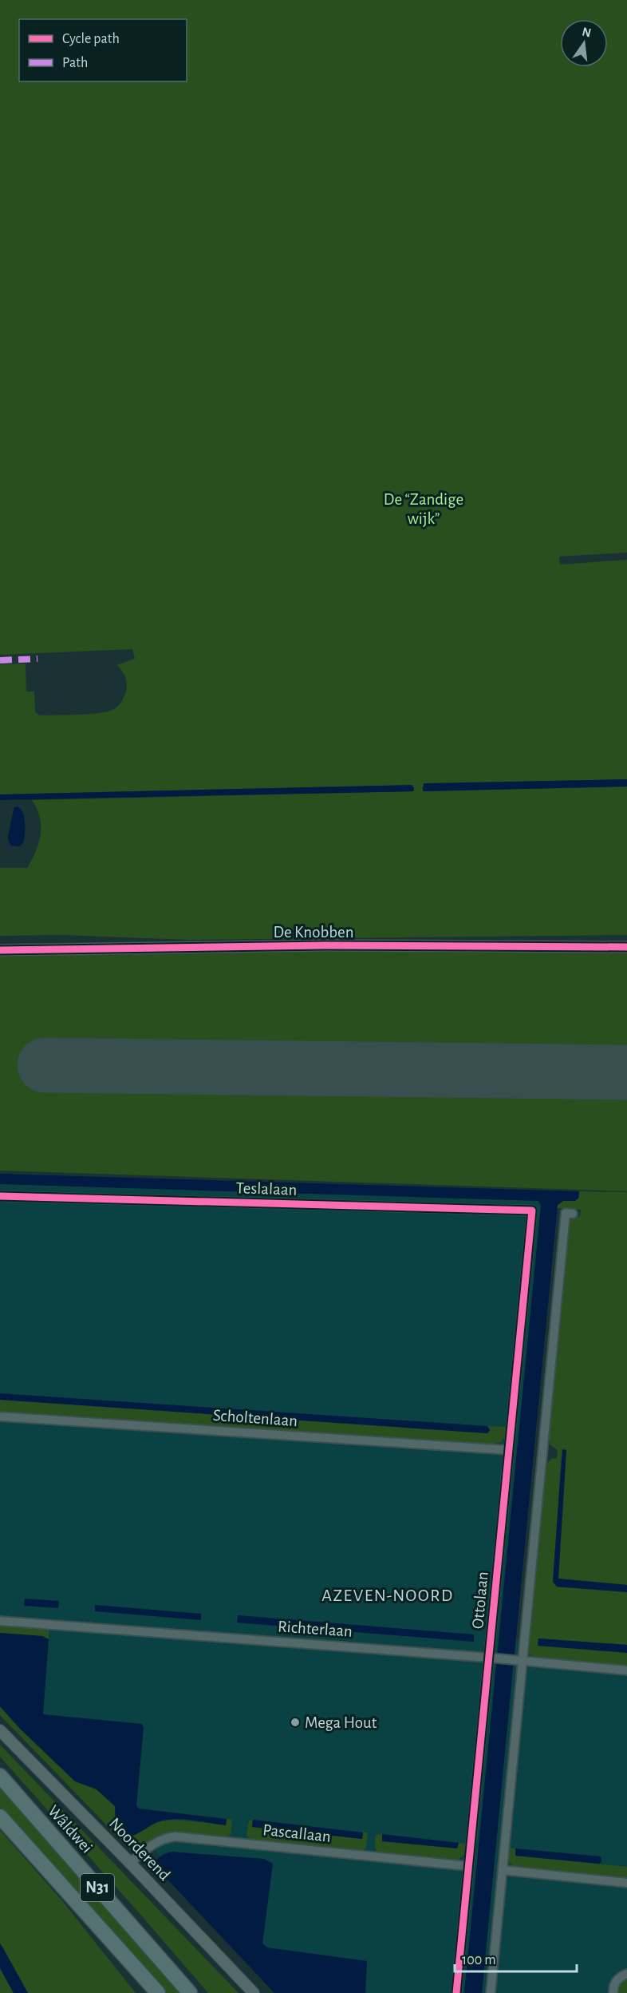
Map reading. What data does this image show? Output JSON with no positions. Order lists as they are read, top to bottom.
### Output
{
  "streets": {
    "highway": ["Wâldwei", "N31"],
    "street": [
      "De Knobben",
      "Teslalaan",
      "Scholtenlaan",
      "Ottolaan",
      "Richterlaan",
      "Pascallaan",
      "Noorderend"
    ]
  },
  "crossings": [
    ["Teslalaan", "Ottolaan"],
    ["Scholtenlaan", "Ottolaan"],
    ["Ottolaan", "Richterlaan"],
    ["Ottolaan", "Pascallaan"],
    ["Pascallaan", "Noorderend"]
  ],
  "districts": ["AZEVEN-NOORD"],
  "parks": ["De “Zandige wijk”"],
  "places": ["Mega Hout"],
  "legend": ["Cycle path", "Path"],
  "scale_bar": "100 m",
  "north": "top"
}
